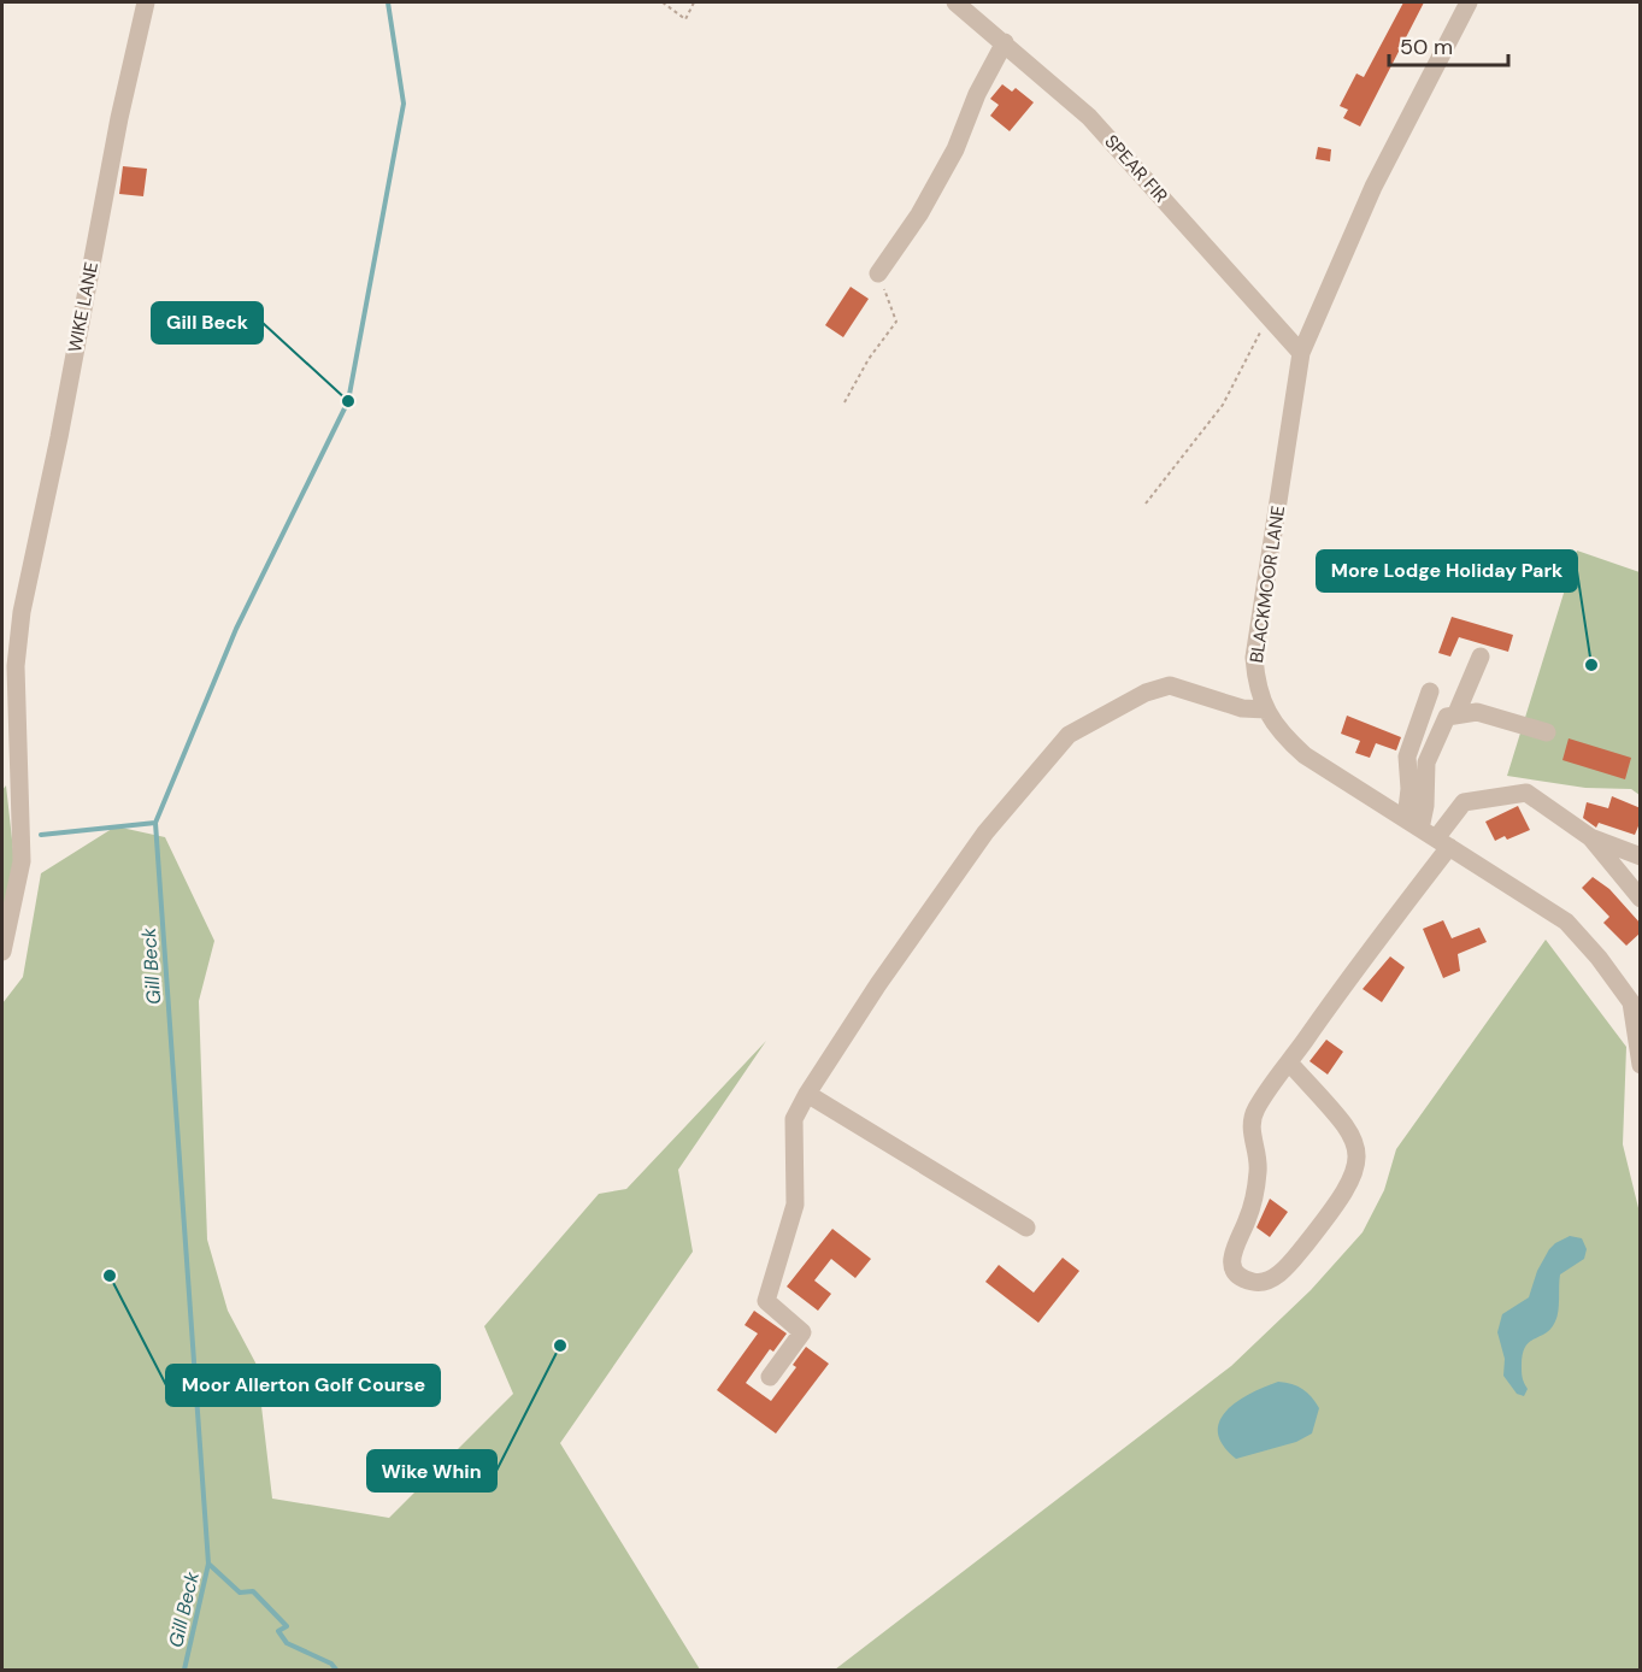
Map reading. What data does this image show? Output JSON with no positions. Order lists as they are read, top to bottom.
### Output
{
  "streets": {
    "street": ["SPEAR FIR", "WIKE LANE", "BLACKMOOR LANE"]
  },
  "crossings": [
    ["SPEAR FIR", "BLACKMOOR LANE"]
  ],
  "water": ["Gill Beck"],
  "places": [
    "Gill Beck",
    "More Lodge Holiday Park",
    "Moor Allerton Golf Course",
    "Wike Whin"
  ],
  "scale_bar": "50 m"
}
